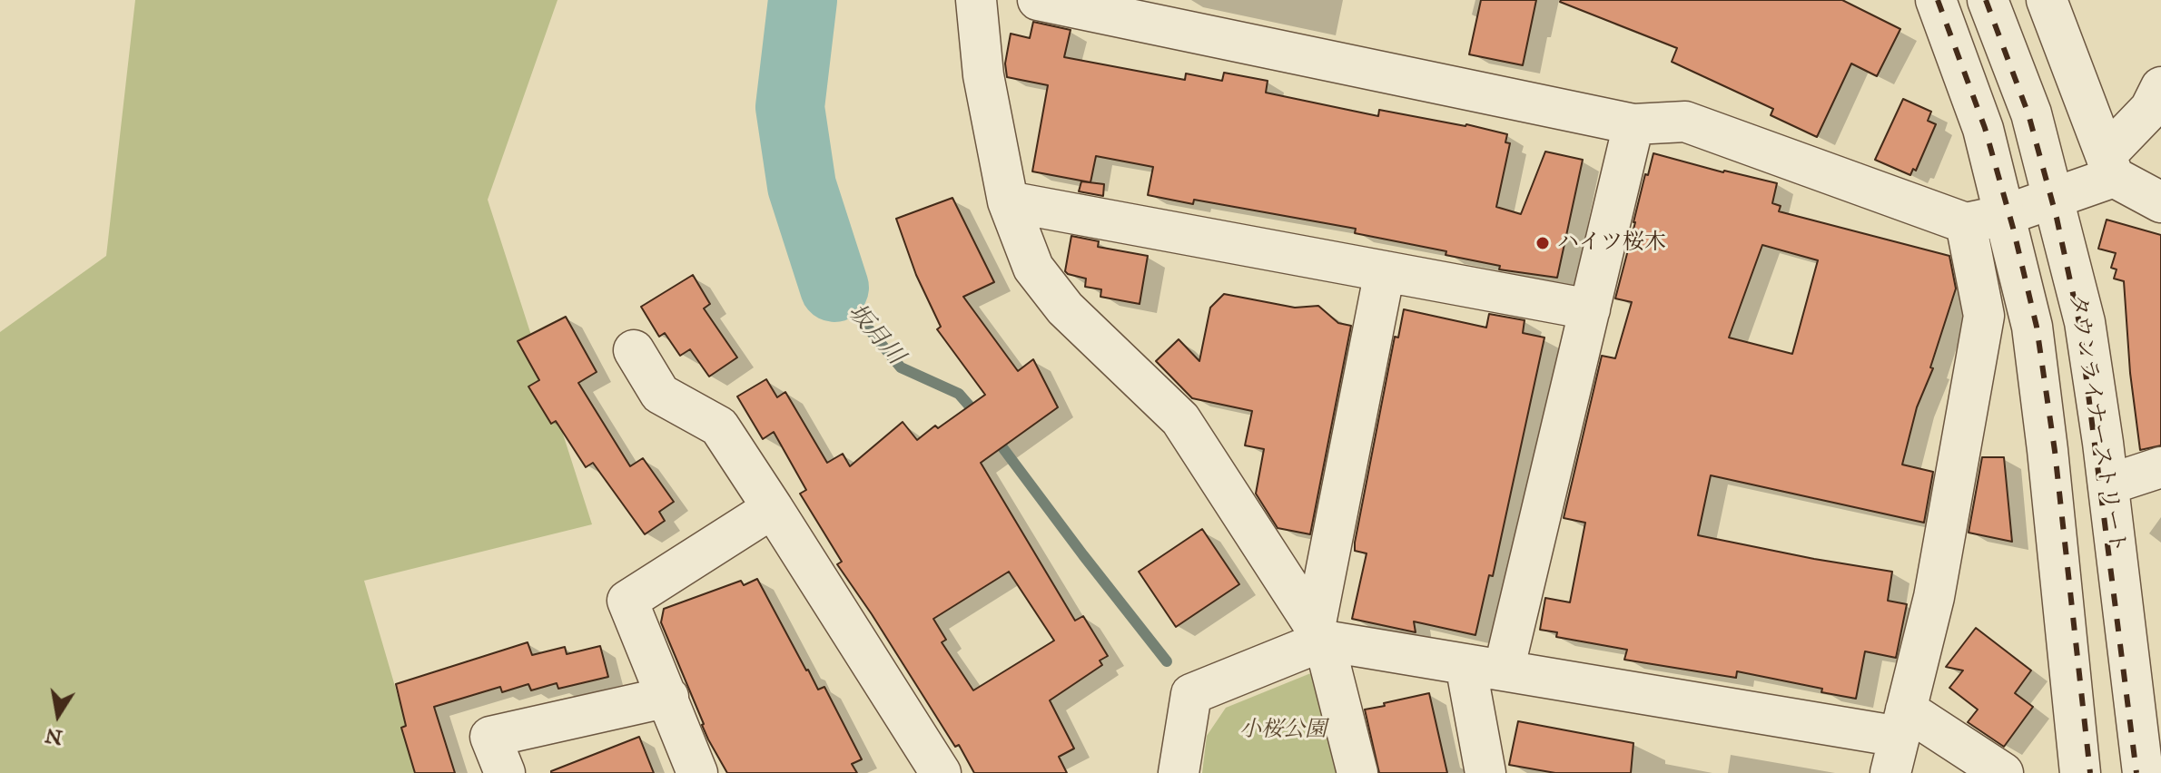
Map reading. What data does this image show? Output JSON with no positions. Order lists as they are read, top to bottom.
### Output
{
  "streets": {
    "street": ["タウンライナーストリート"]
  },
  "water": ["坂月川"],
  "parks": ["小桜公園"],
  "places": ["ハイツ桜木"],
  "north": "bottom"
}
